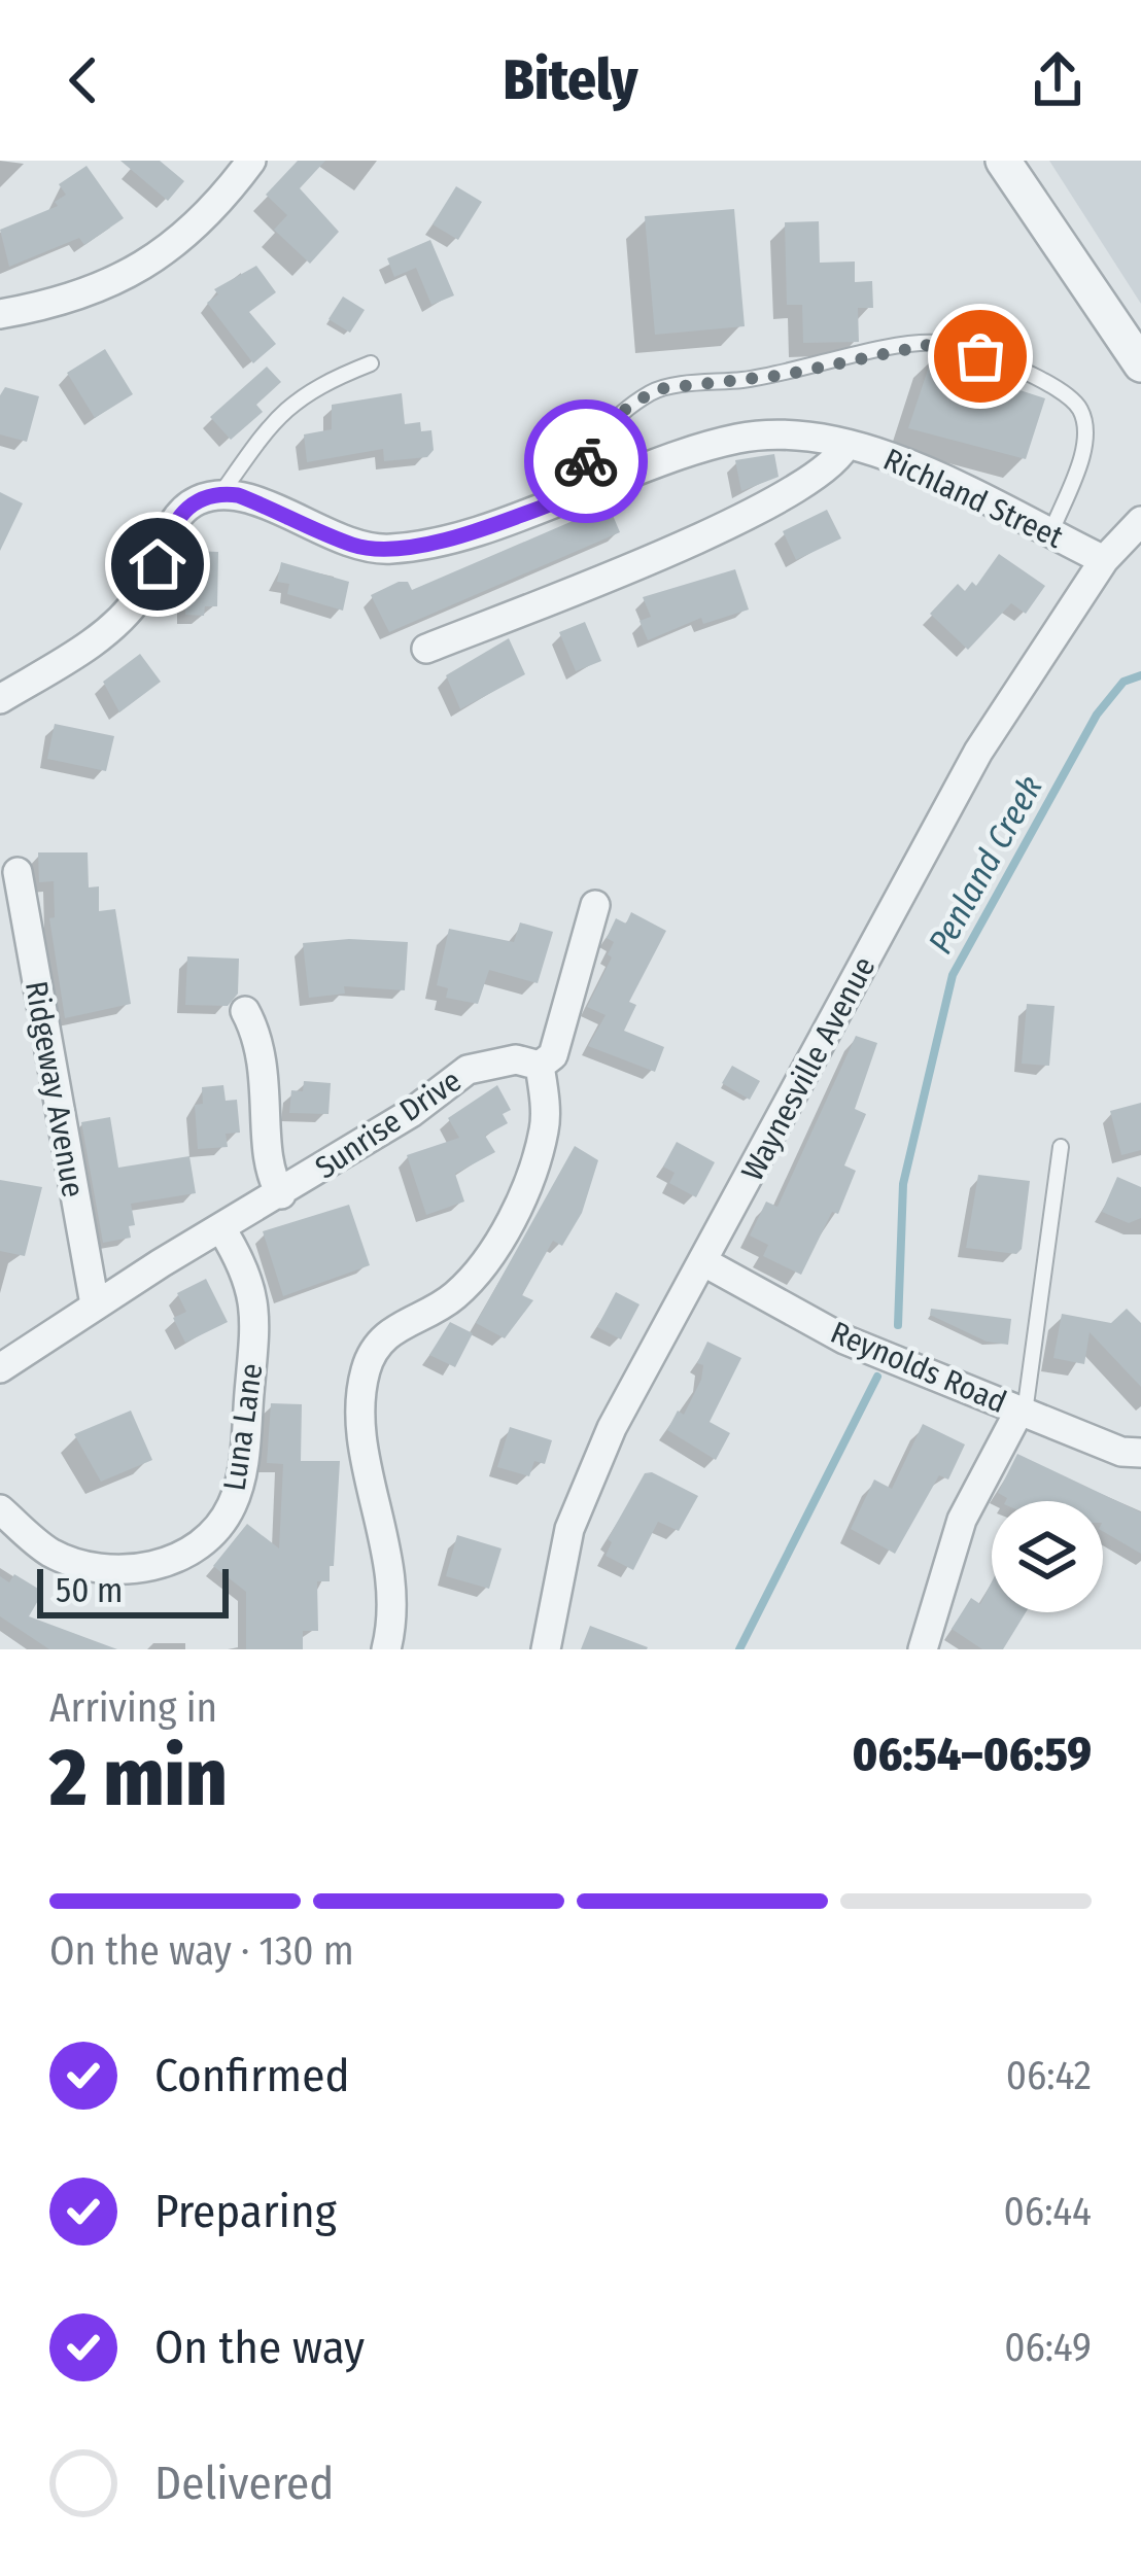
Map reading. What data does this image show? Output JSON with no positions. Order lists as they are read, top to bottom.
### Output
{
  "streets": {
    "street": [
      "Richland Street",
      "Waynesville Avenue",
      "Ridgeway Avenue",
      "Sunrise Drive",
      "Reynolds Road",
      "Luna Lane"
    ]
  },
  "crossings": [
    ["Richland Street", "Waynesville Avenue"],
    ["Waynesville Avenue", "Reynolds Road"],
    ["Ridgeway Avenue", "Sunrise Drive"],
    ["Sunrise Drive", "Luna Lane"]
  ],
  "water": ["Penland Creek"],
  "scale_bar": "50 m",
  "page": {
    "header": "Bitely",
    "scale": "50 m",
    "heading": ["2 min", "Arriving in", "06:54–06:59"],
    "bar": "On the way · 130 m",
    "list": [
      ["Confirmed", "06:42"],
      ["Preparing", "06:44"],
      ["On the way", "06:49"],
      "Delivered"
    ]
  }
}
